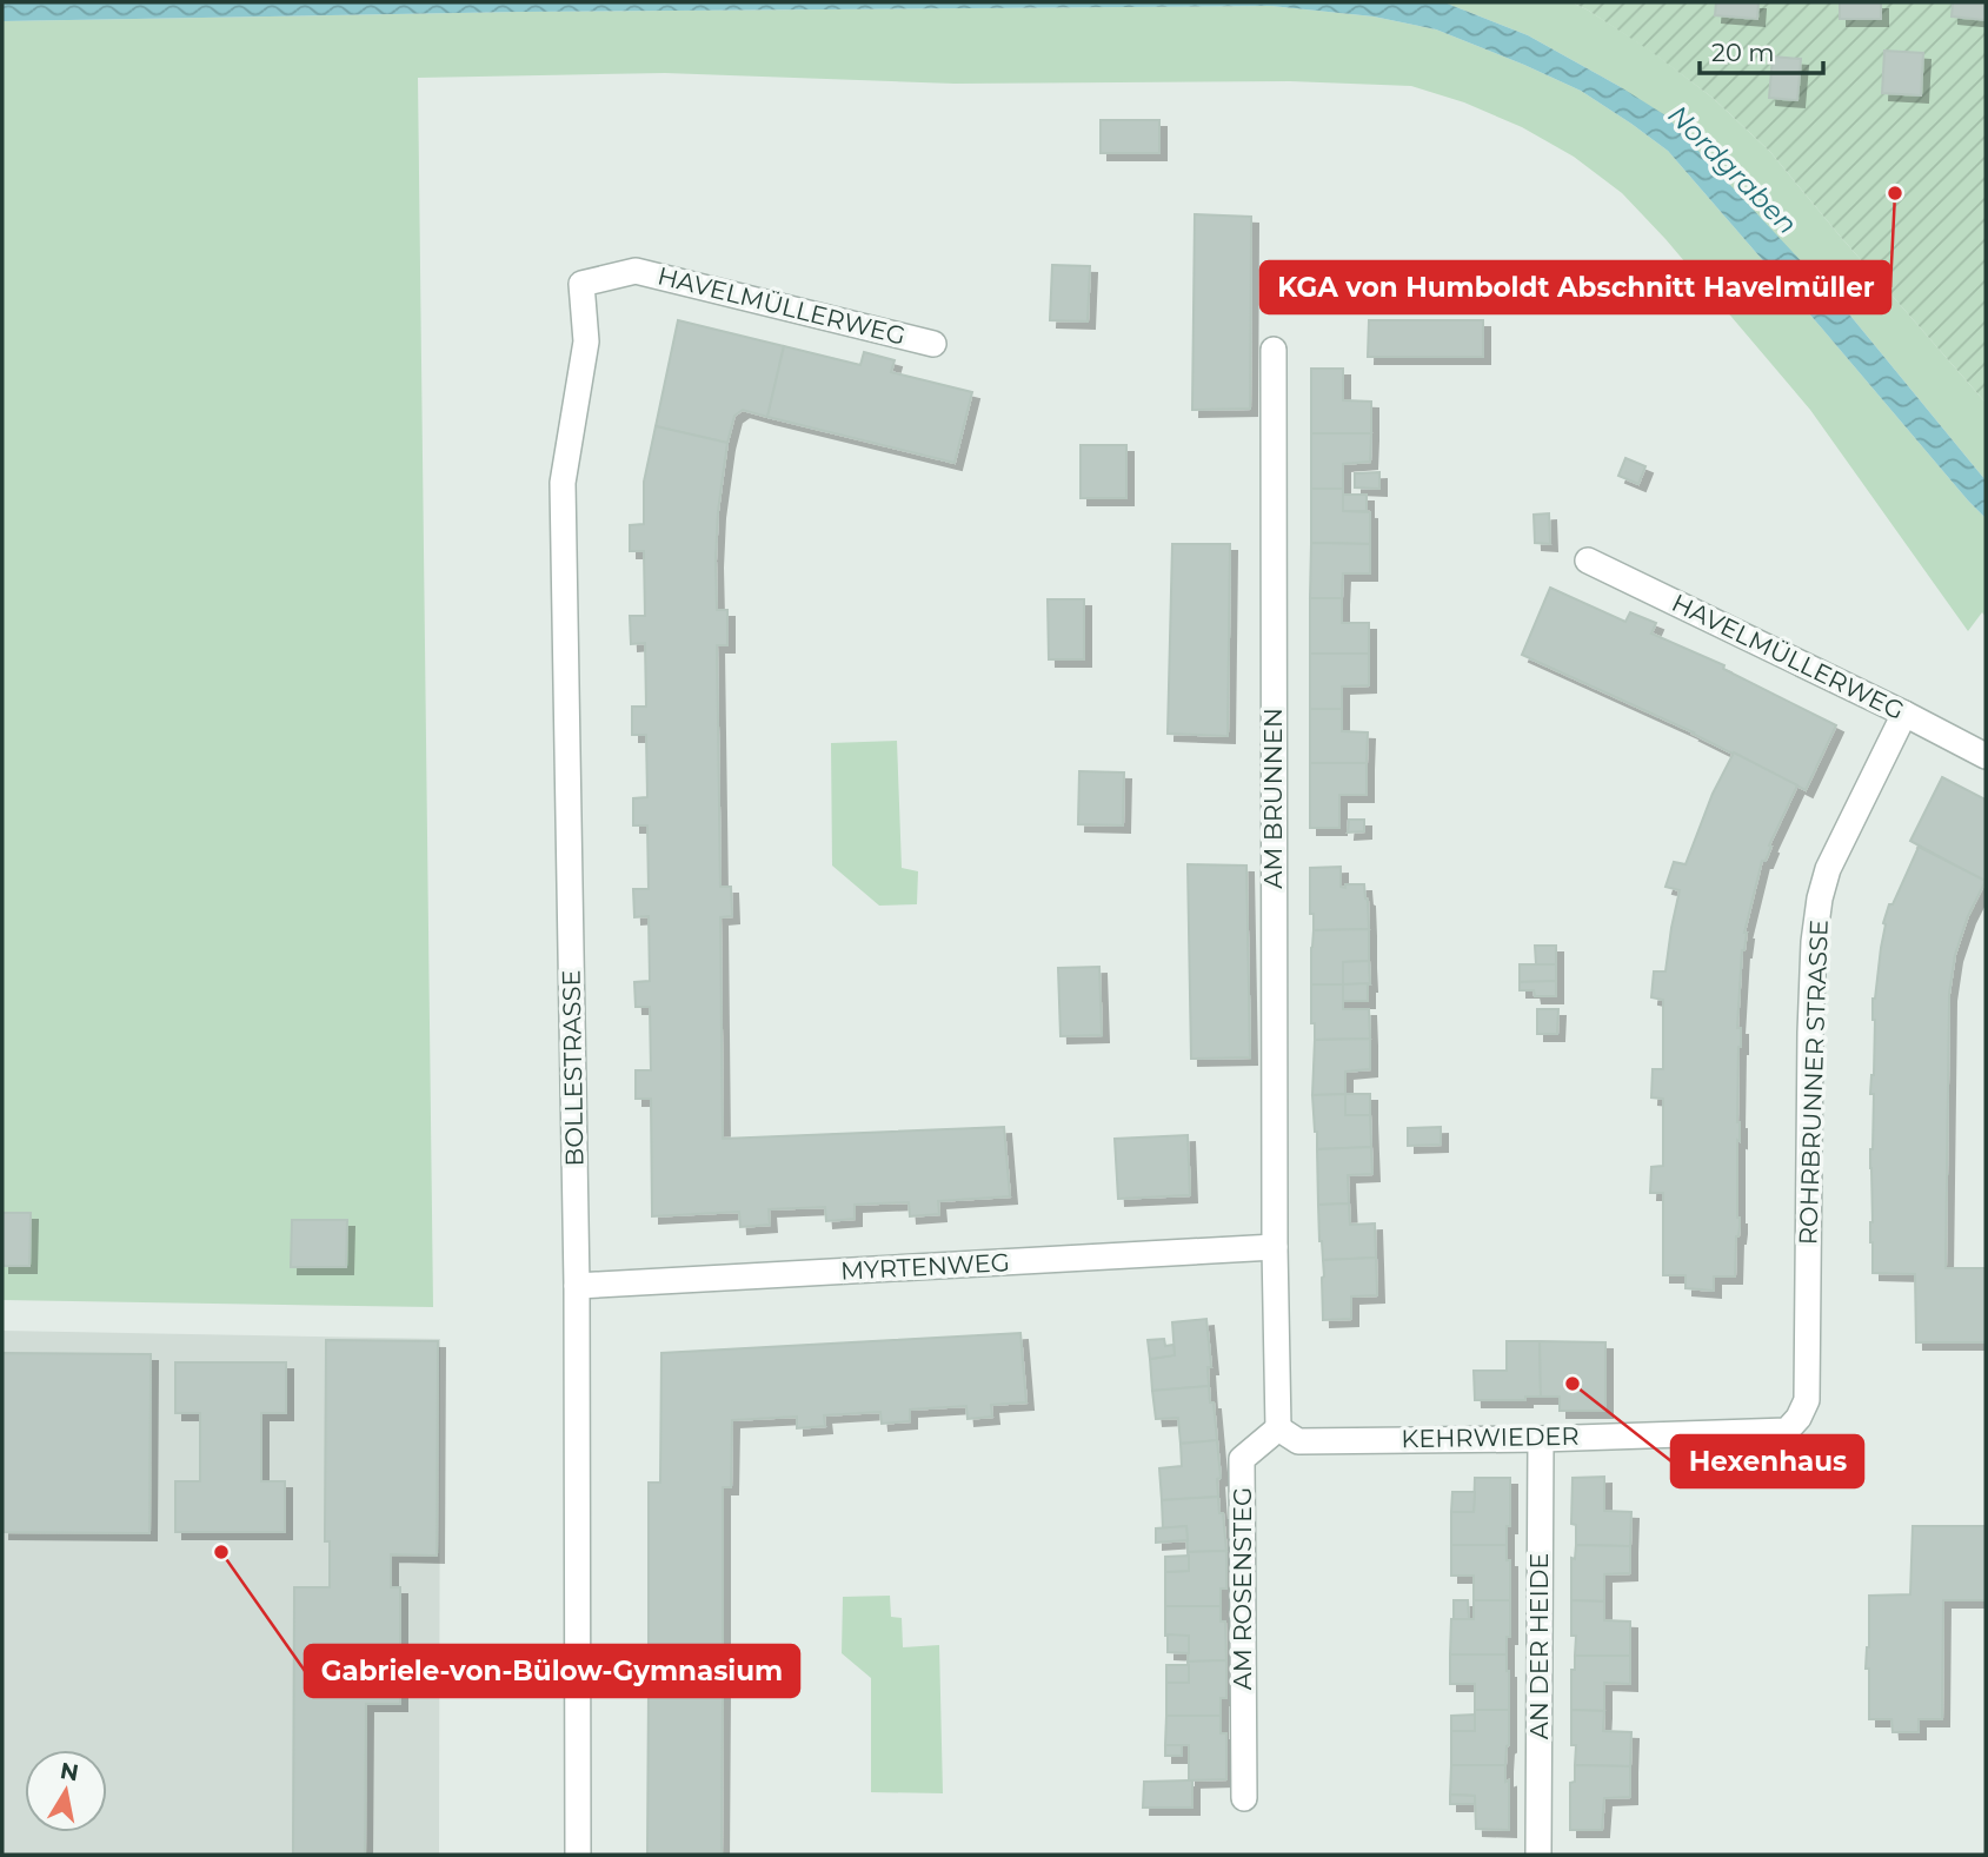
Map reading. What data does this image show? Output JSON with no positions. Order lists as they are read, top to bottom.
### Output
{
  "streets": {
    "street": [
      "HAVELMÜLLERWEG",
      "AM BRUNNEN",
      "BOLLESTRASSE",
      "ROHRBRUNNER STRASSE",
      "MYRTENWEG",
      "KEHRWIEDER",
      "AM ROSENSTEG",
      "AN DER HEIDE"
    ]
  },
  "crossings": [
    ["HAVELMÜLLERWEG", "BOLLESTRASSE"],
    ["HAVELMÜLLERWEG", "ROHRBRUNNER STRASSE"],
    ["AM BRUNNEN", "MYRTENWEG"],
    ["BOLLESTRASSE", "MYRTENWEG"],
    ["ROHRBRUNNER STRASSE", "KEHRWIEDER"],
    ["KEHRWIEDER", "AM ROSENSTEG"],
    ["KEHRWIEDER", "AN DER HEIDE"]
  ],
  "water": ["Nordgraben"],
  "places": ["KGA von Humboldt Abschnitt Havelmüller", "Hexenhaus", "Gabriele-von-Bülow-Gymnasium"],
  "scale_bar": "20 m",
  "north": "top"
}
